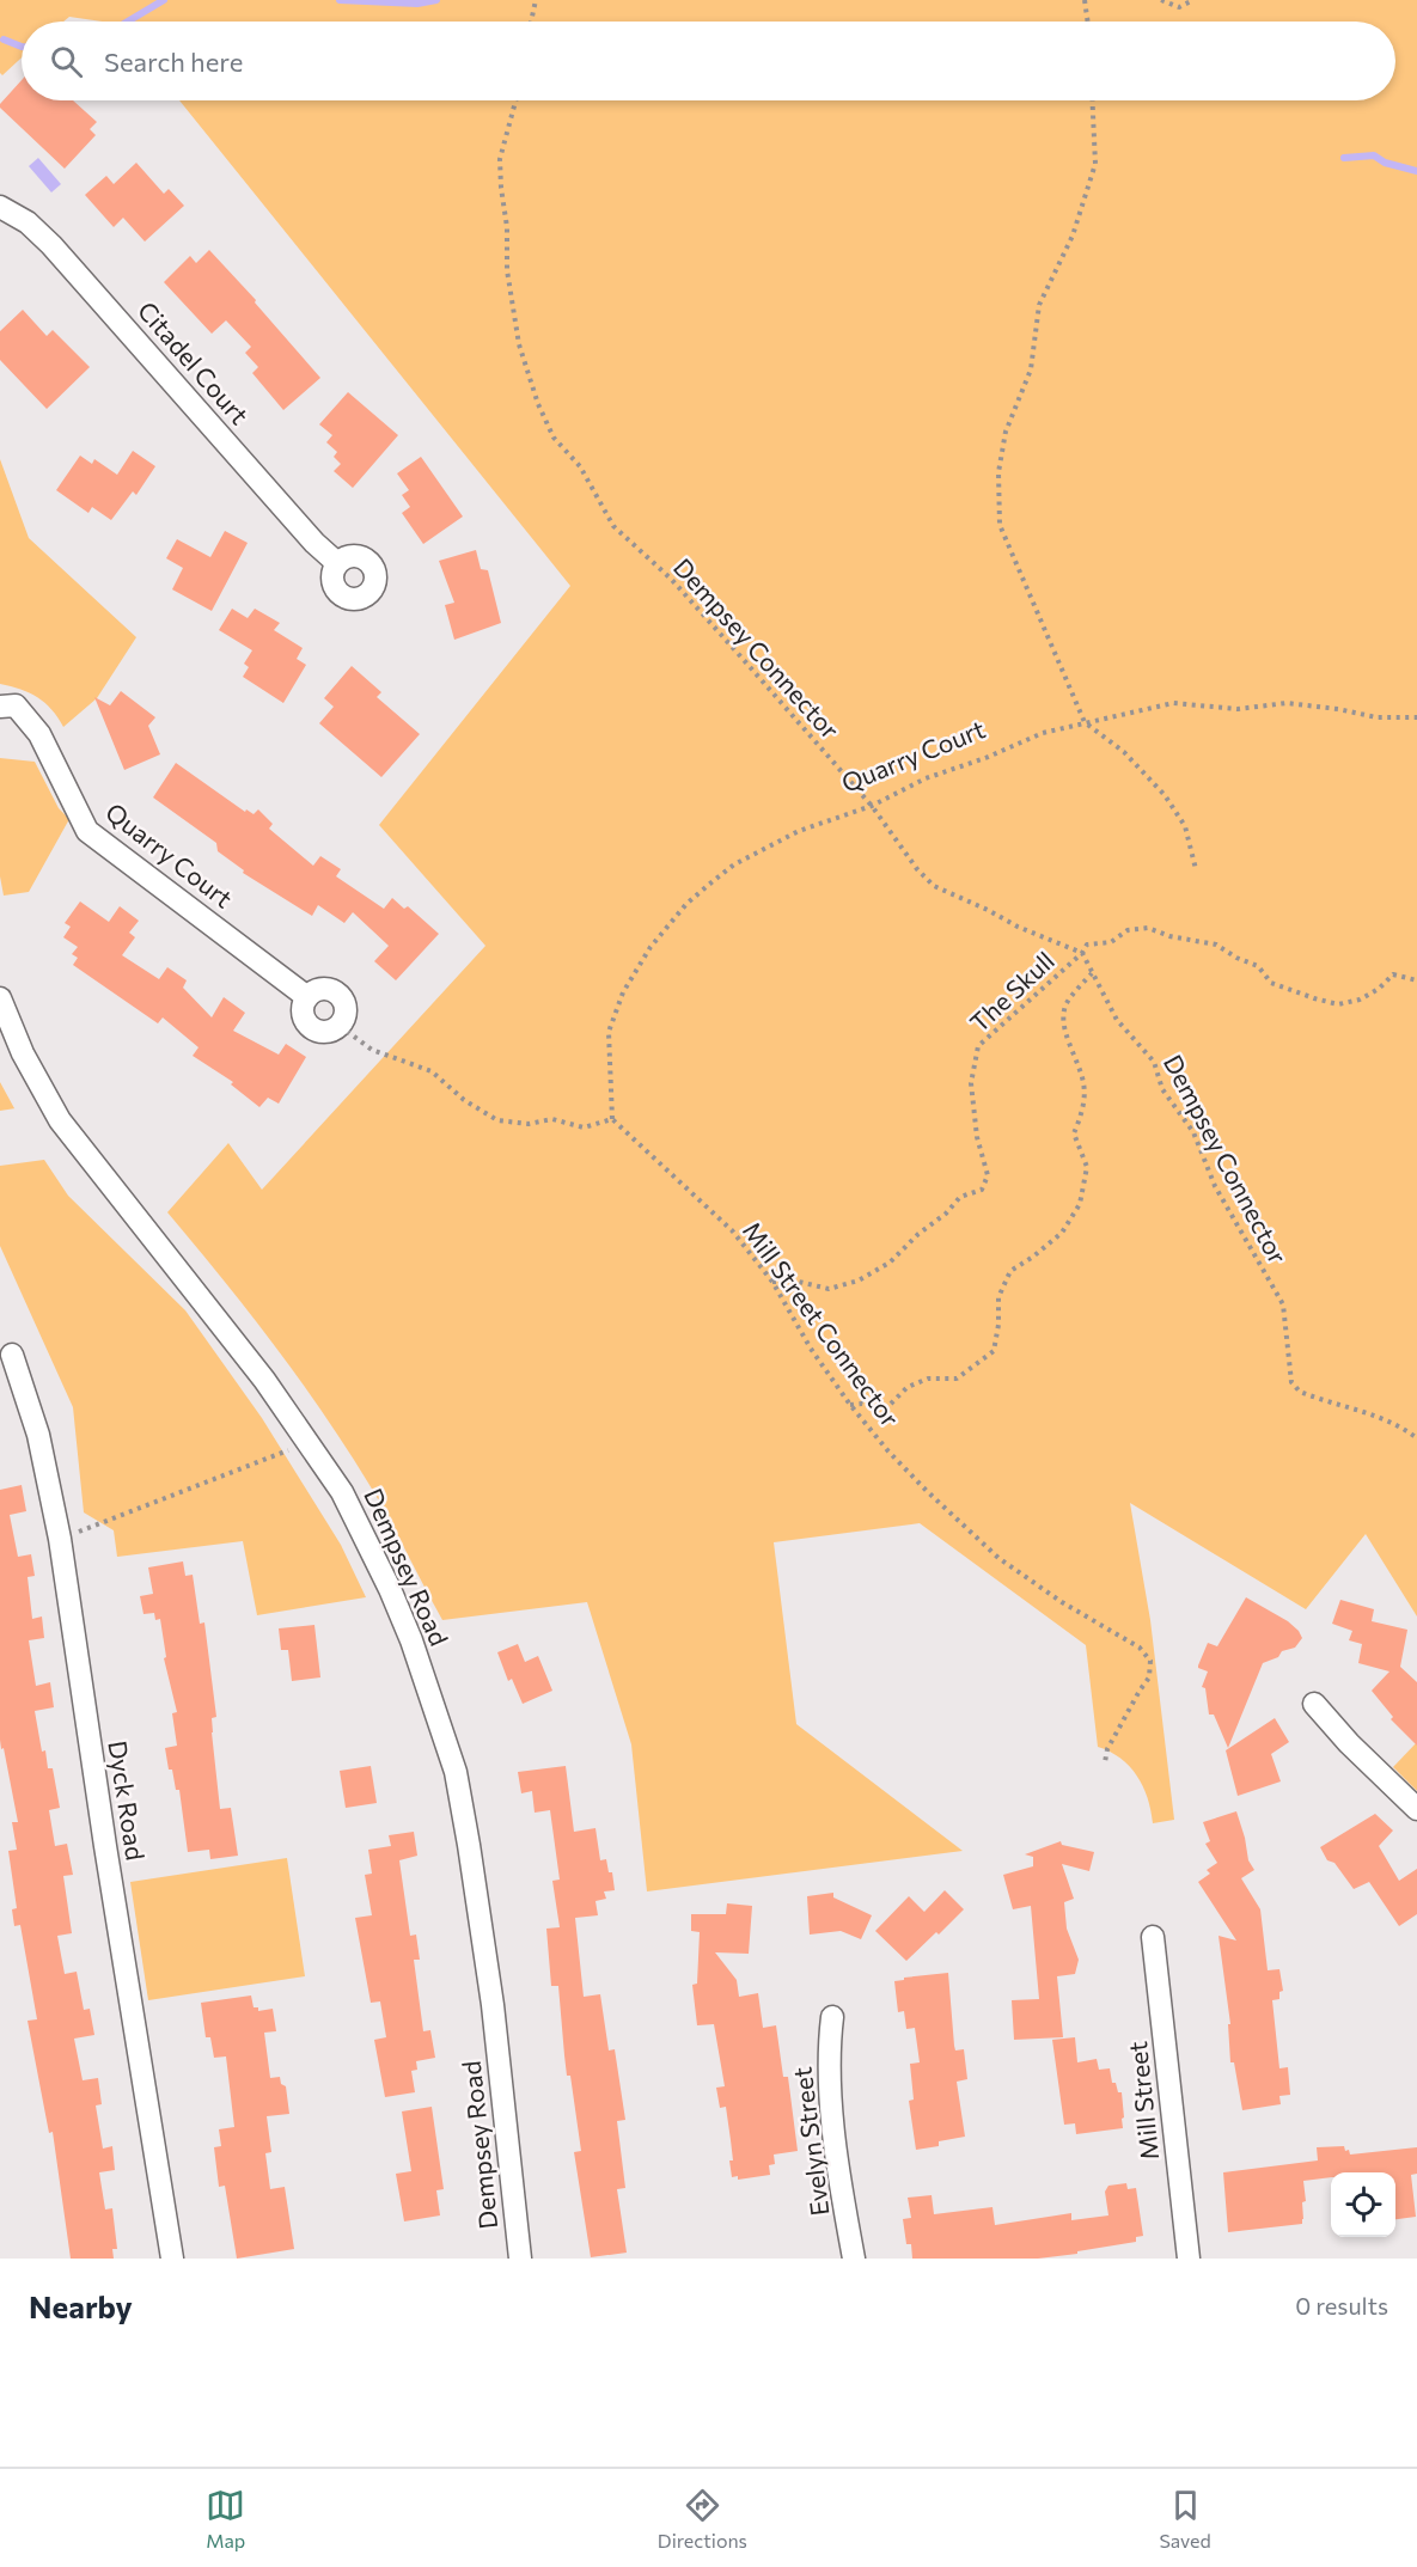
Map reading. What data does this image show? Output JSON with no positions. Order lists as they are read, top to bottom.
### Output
{
  "streets": {
    "street": [
      "Citadel Court",
      "Quarry Court",
      "Dempsey Road",
      "Dyck Road",
      "Mill Street",
      "Evelyn Street"
    ],
    "path": ["Dempsey Connector", "The Skull", "Mill Street Connector"]
  },
  "crossings": [
    ["Dempsey Connector", "Quarry Court"],
    ["Dempsey Connector", "The Skull"],
    ["Quarry Court", "Mill Street Connector"],
    ["The Skull", "Mill Street Connector"]
  ],
  "page": {
    "search": "Search here",
    "heading": ["Nearby", "0 results"],
    "nav": ["Map", "Directions", "Saved"]
  }
}
